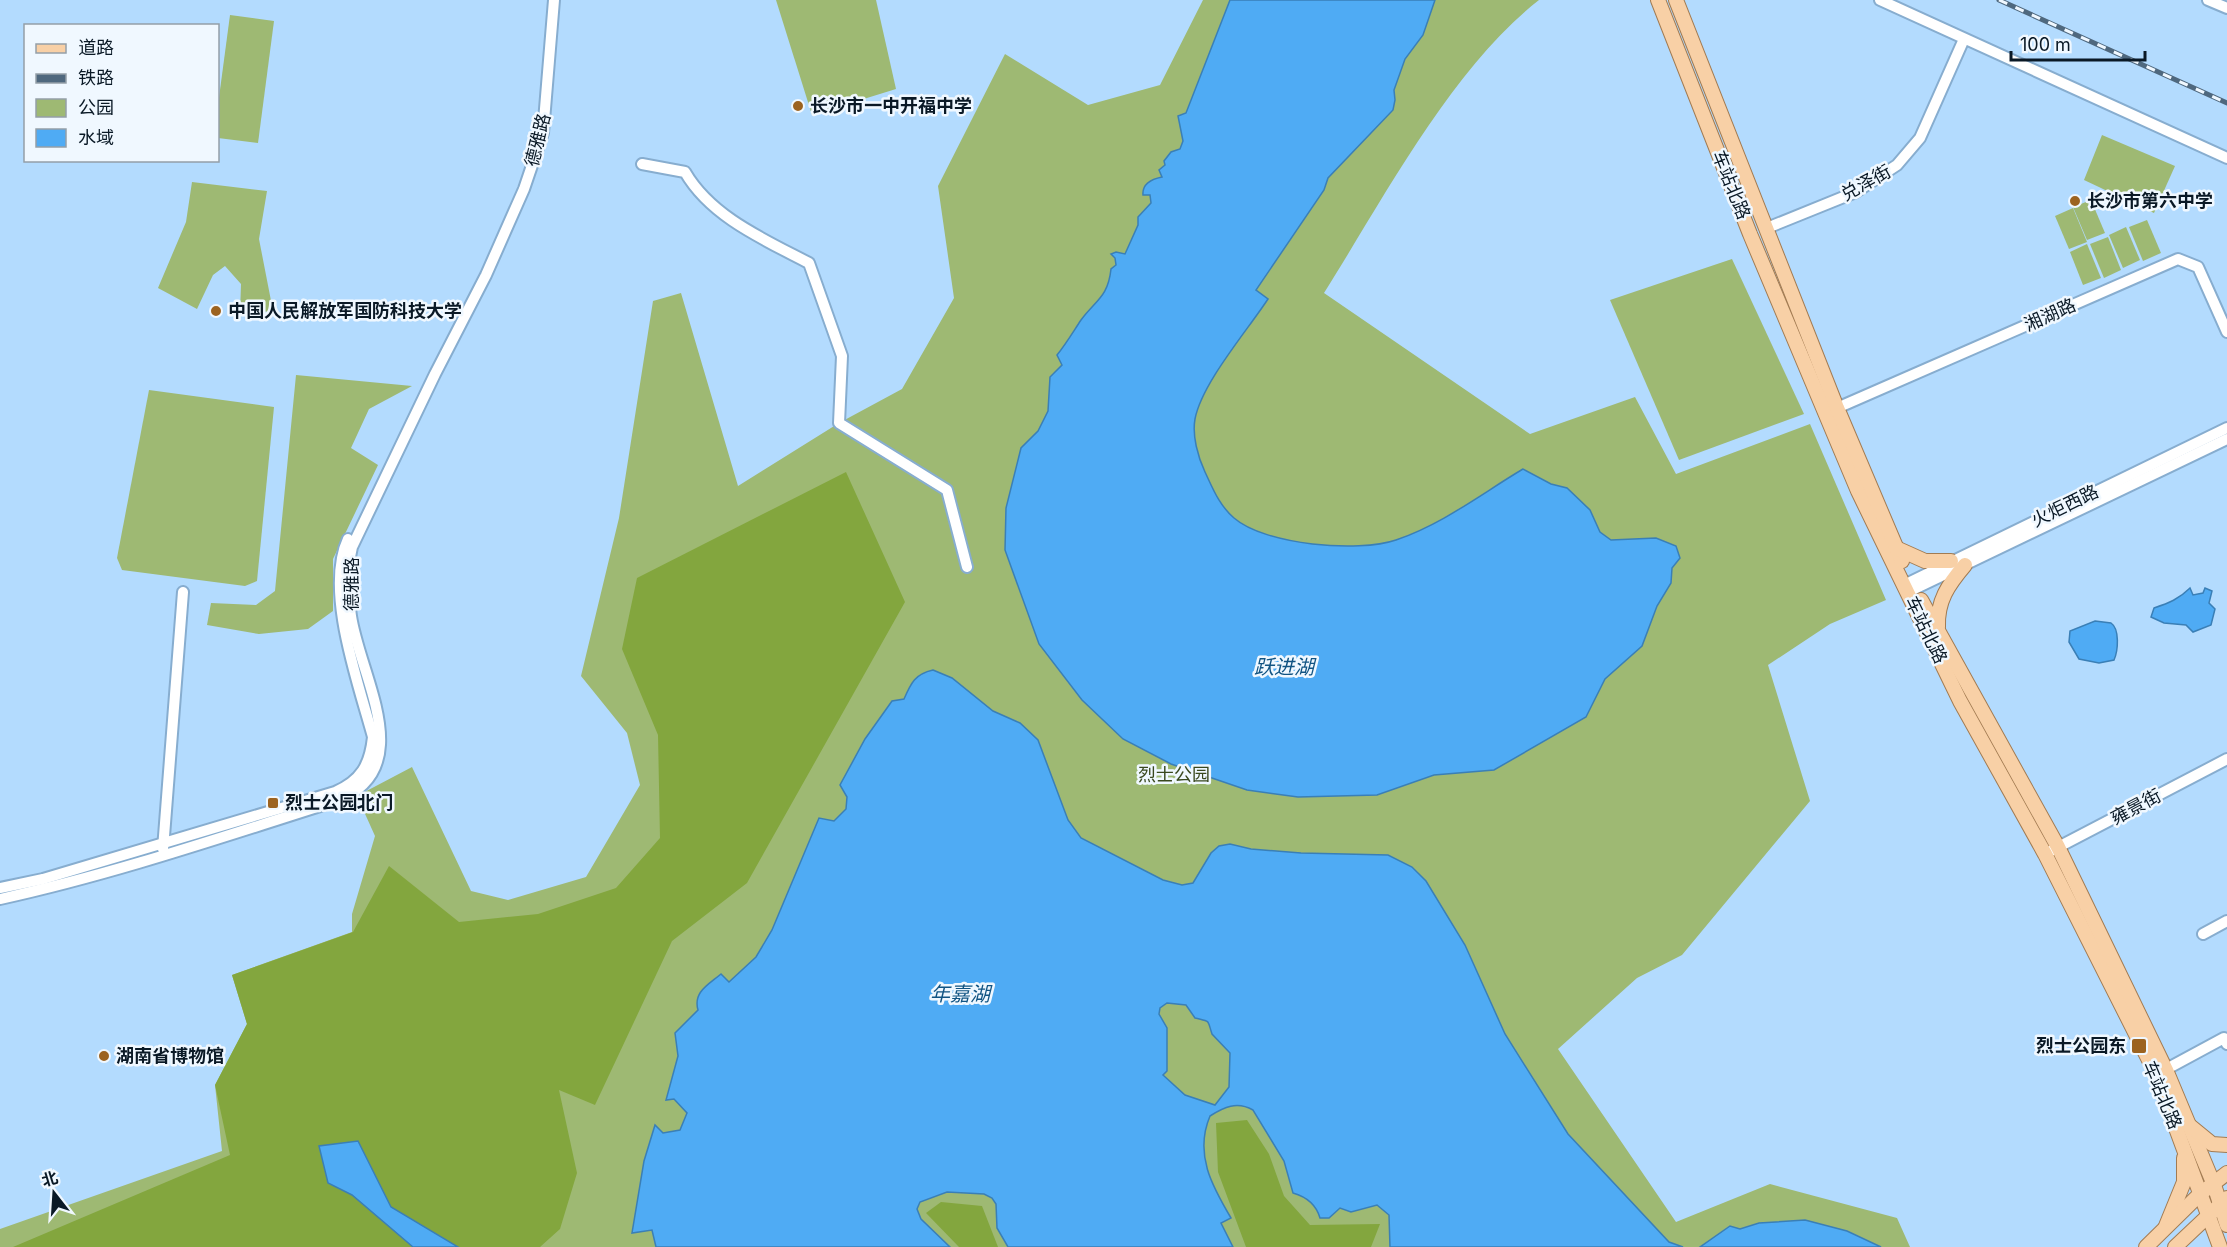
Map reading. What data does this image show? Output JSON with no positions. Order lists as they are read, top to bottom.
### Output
{
  "streets": {
    "main road": ["车站北路"],
    "street": [
      "德雅路",
      "兑泽街",
      "湘湖路",
      "火炬西路",
      "雍景街"
    ]
  },
  "crossings": [
    ["兑泽街", "车站北路"],
    ["车站北路", "湘湖路"],
    ["车站北路", "火炬西路"],
    ["车站北路", "雍景街"]
  ],
  "water": ["跃进湖", "年嘉湖"],
  "parks": ["烈士公园"],
  "places": {
    "other": [
      "长沙市一中开福中学",
      "长沙市第六中学",
      "中国人民解放军国防科技大学",
      "湖南省博物馆"
    ],
    "transit": ["烈士公园北门", "烈士公园东"]
  },
  "legend": [
    "道路",
    "铁路",
    "公园",
    "水域"
  ],
  "scale_bar": "100 m",
  "north": "top"
}
